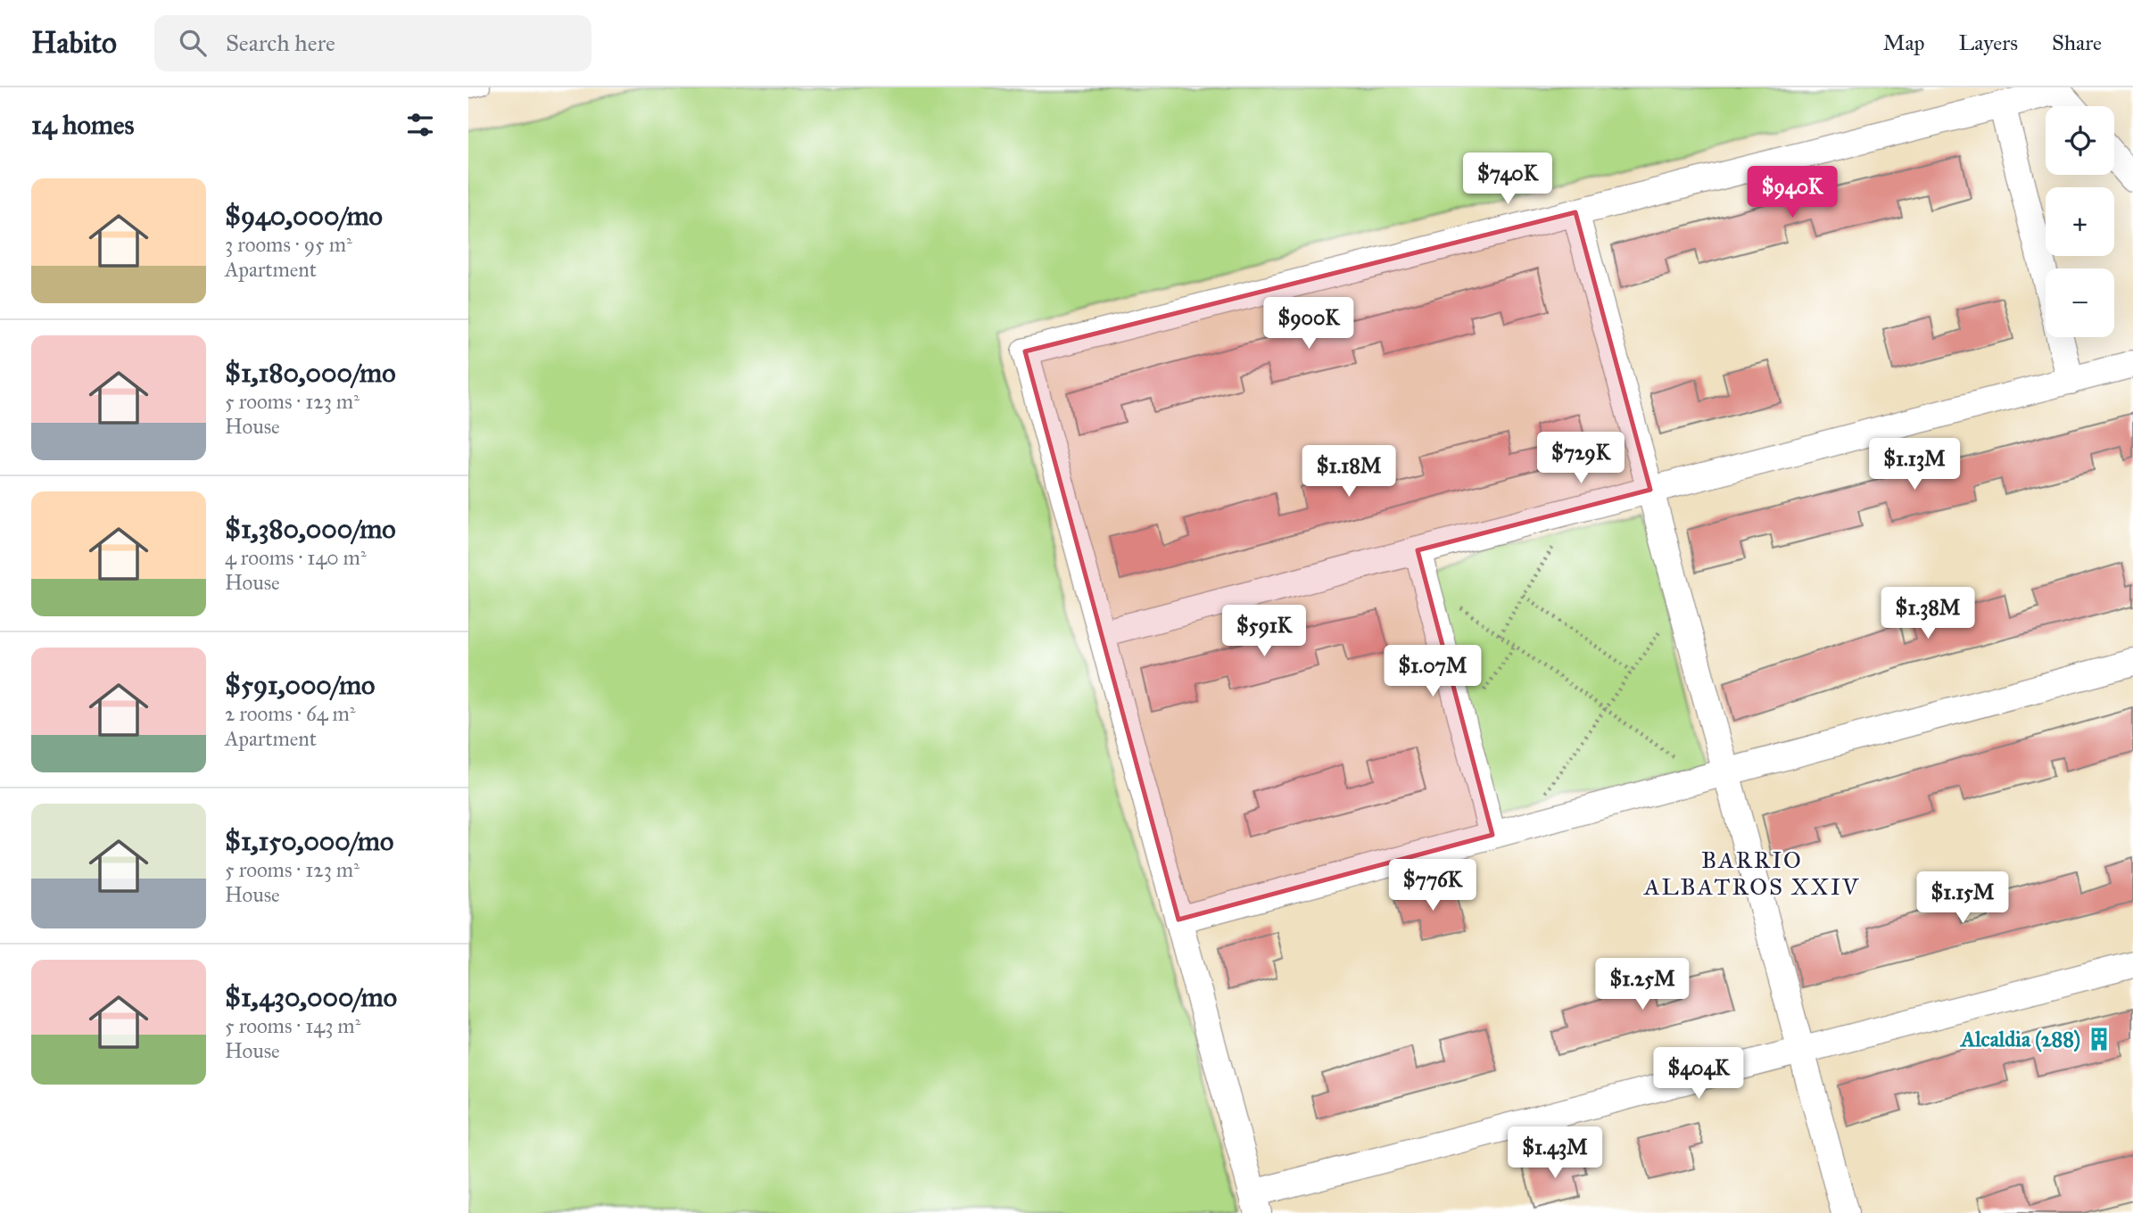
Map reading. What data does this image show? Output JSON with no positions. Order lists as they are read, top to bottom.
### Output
{
  "districts": ["BARRIO ALBATROS XXIV"],
  "places": {
    "building": ["Alcaldia (288)"]
  },
  "page": {
    "header": "Habito",
    "search": "Search here",
    "nav": ["Map", "Layers", "Share"],
    "heading": "14 homes",
    "map_buttons": ["+", "−"],
    "price": [
      "$740K",
      "$940K",
      "$900K",
      "$729K",
      "$1.13M",
      "$1.18M",
      "$1.38M",
      "$591K",
      "$1.07M",
      "$776K",
      "$1.15M",
      "$1.25M",
      "$404K",
      "$1.43M"
    ],
    "list": [
      {
        "name": "$940,000/mo",
        "note": "3 rooms · 95 m² · Apartment"
      },
      {
        "name": "$1,180,000/mo",
        "note": "5 rooms · 123 m² · House"
      },
      {
        "name": "$1,380,000/mo",
        "note": "4 rooms · 140 m² · House"
      },
      {
        "name": "$591,000/mo",
        "note": "2 rooms · 64 m² · Apartment"
      },
      {
        "name": "$1,150,000/mo",
        "note": "5 rooms · 123 m² · House"
      },
      {
        "name": "$1,430,000/mo",
        "note": "5 rooms · 143 m² · House"
      }
    ]
  }
}
